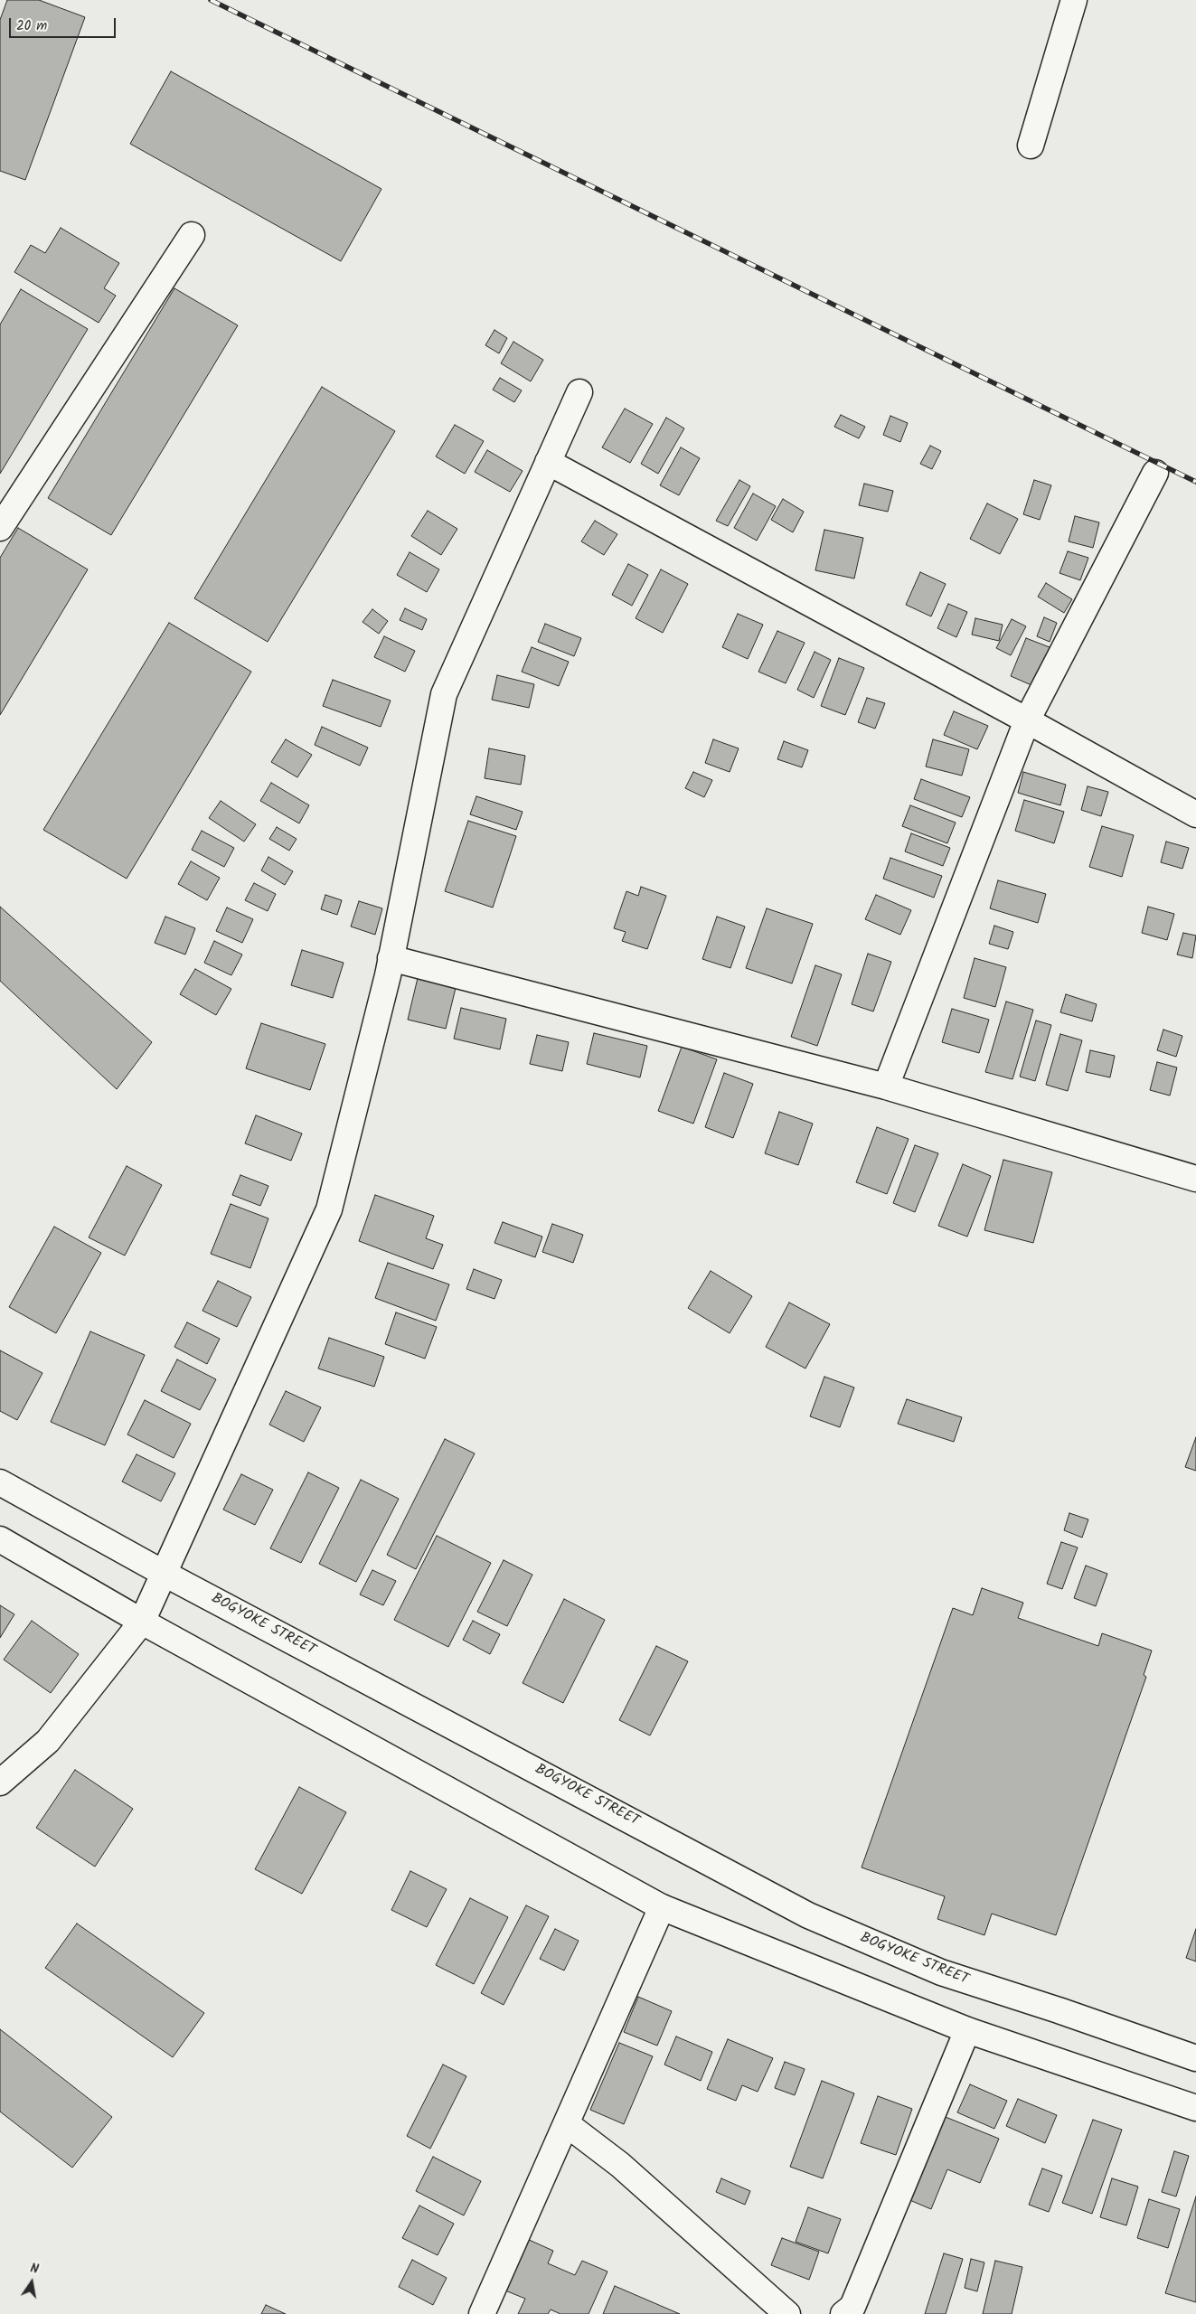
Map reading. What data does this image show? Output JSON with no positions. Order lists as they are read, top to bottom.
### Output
{
  "streets": {
    "street": ["BOGYOKE STREET"]
  },
  "scale_bar": "20 m",
  "north": "top"
}
